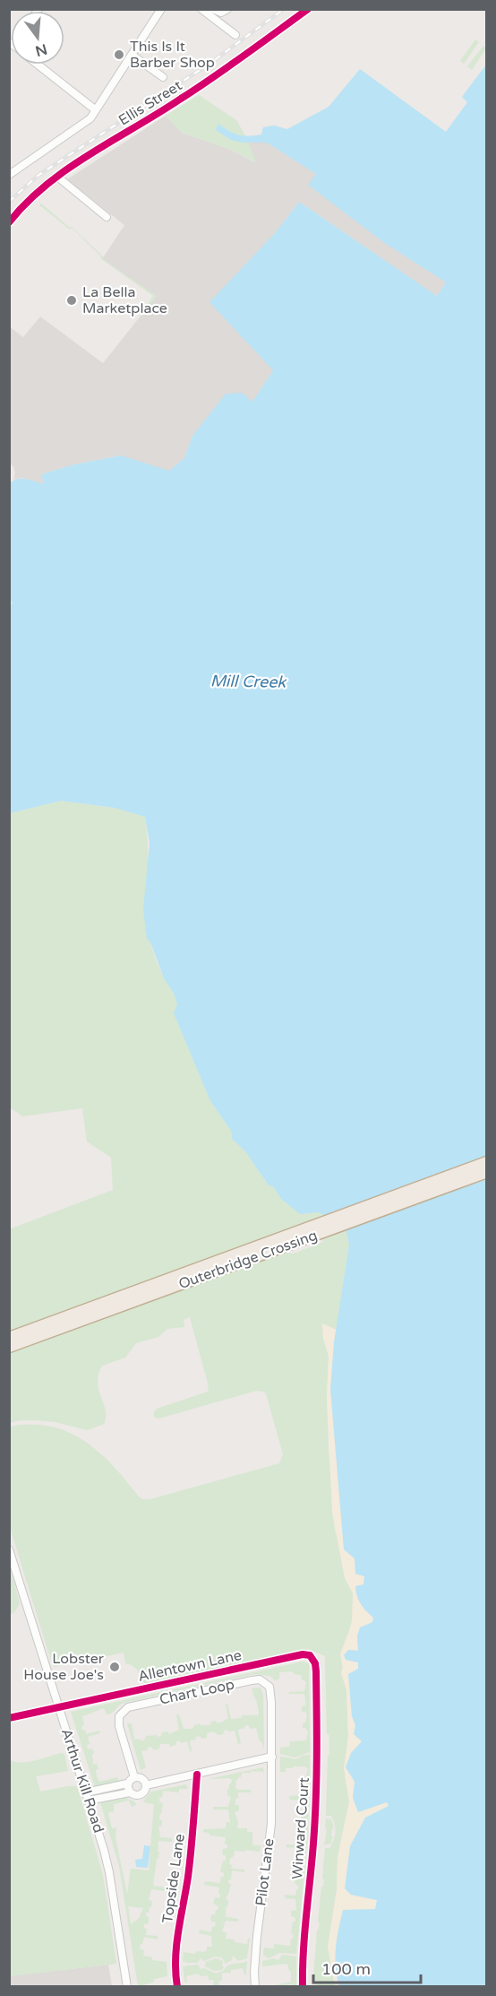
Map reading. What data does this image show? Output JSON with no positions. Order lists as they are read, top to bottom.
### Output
{
  "streets": {
    "highway": ["Outerbridge Crossing"],
    "street": [
      "Ellis Street",
      "Allentown Lane",
      "Chart Loop",
      "Arthur Kill Road",
      "Winward Court",
      "Pilot Lane",
      "Topside Lane"
    ]
  },
  "crossings": [
    ["Allentown Lane", "Arthur Kill Road"],
    ["Allentown Lane", "Winward Court"],
    ["Chart Loop", "Pilot Lane"]
  ],
  "water": ["Mill Creek"],
  "places": ["This Is It Barber Shop", "La Bella Marketplace", "Lobster House Joe's"],
  "scale_bar": "100 m",
  "north": "bottom"
}
